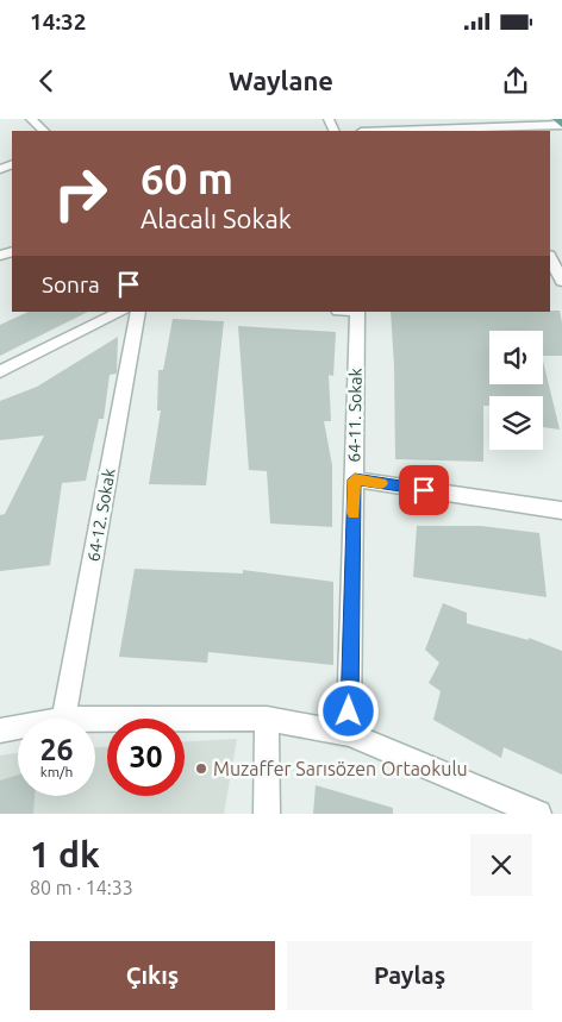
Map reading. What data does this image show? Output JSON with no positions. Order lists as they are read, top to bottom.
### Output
{
  "streets": {
    "street": ["64-11. Sokak", "64-12. Sokak"]
  },
  "places": ["Muzaffer Sarısözen Ortaokulu"],
  "page": {
    "status": "14:32",
    "header": "Waylane",
    "turn": ["60 m", "Alacalı Sokak"],
    "then": "Sonra",
    "speed": "26 km/h",
    "limit": "30",
    "heading": ["1 dk", "80 m · 14:33"],
    "buttons": ["Çıkış", "Paylaş"]
  }
}
